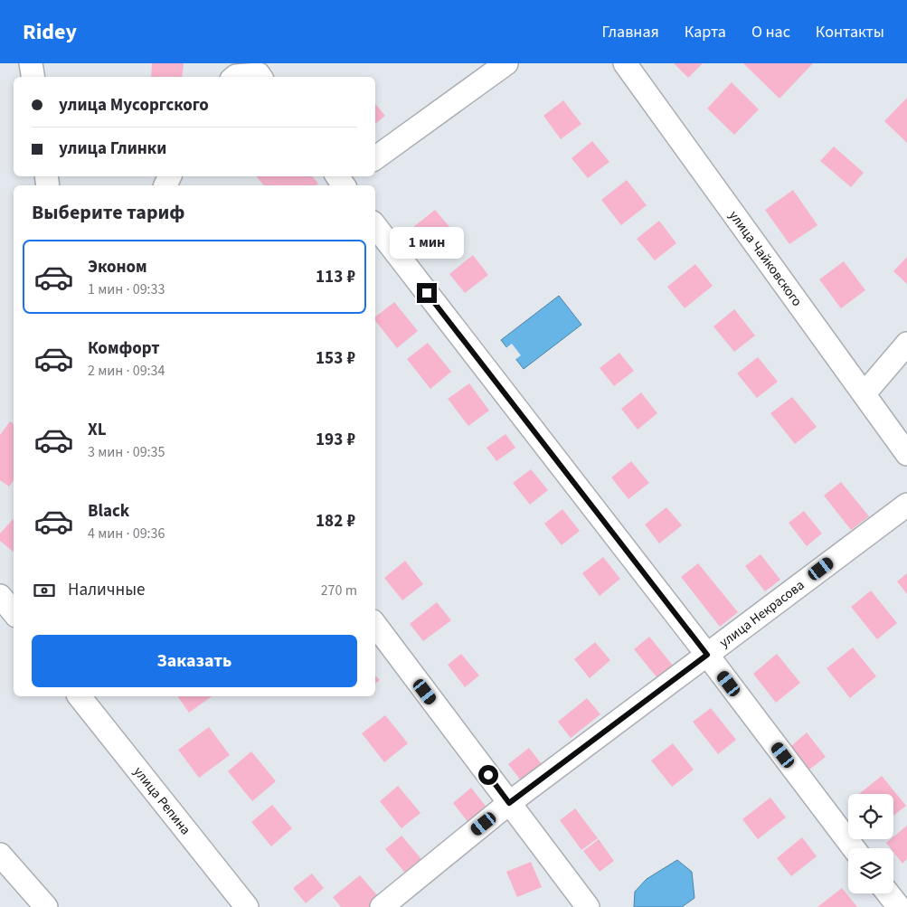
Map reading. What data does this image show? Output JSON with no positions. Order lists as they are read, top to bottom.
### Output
{
  "streets": {
    "street": ["улица Чайковского", "улица Некрасова", "улица Репина"]
  },
  "page": {
    "header": "Ridey",
    "nav": [
      "Главная",
      "Карта",
      "О нас",
      "Контакты"
    ],
    "banner": ["улица Мусоргского", "улица Глинки"],
    "heading": "Выберите тариф",
    "bubble": "1 мин",
    "list": [
      {
        "name": "Эконом",
        "note": "1 мин · 09:33",
        "value": "113 ₽"
      },
      {
        "name": "Комфорт",
        "note": "2 мин · 09:34",
        "value": "153 ₽"
      },
      {
        "name": "XL",
        "note": "3 мин · 09:35",
        "value": "193 ₽"
      },
      {
        "name": "Black",
        "note": "4 мин · 09:36",
        "value": "182 ₽"
      }
    ],
    "pay": ["Наличные", "270 m"],
    "buttons": "Заказать"
  }
}
